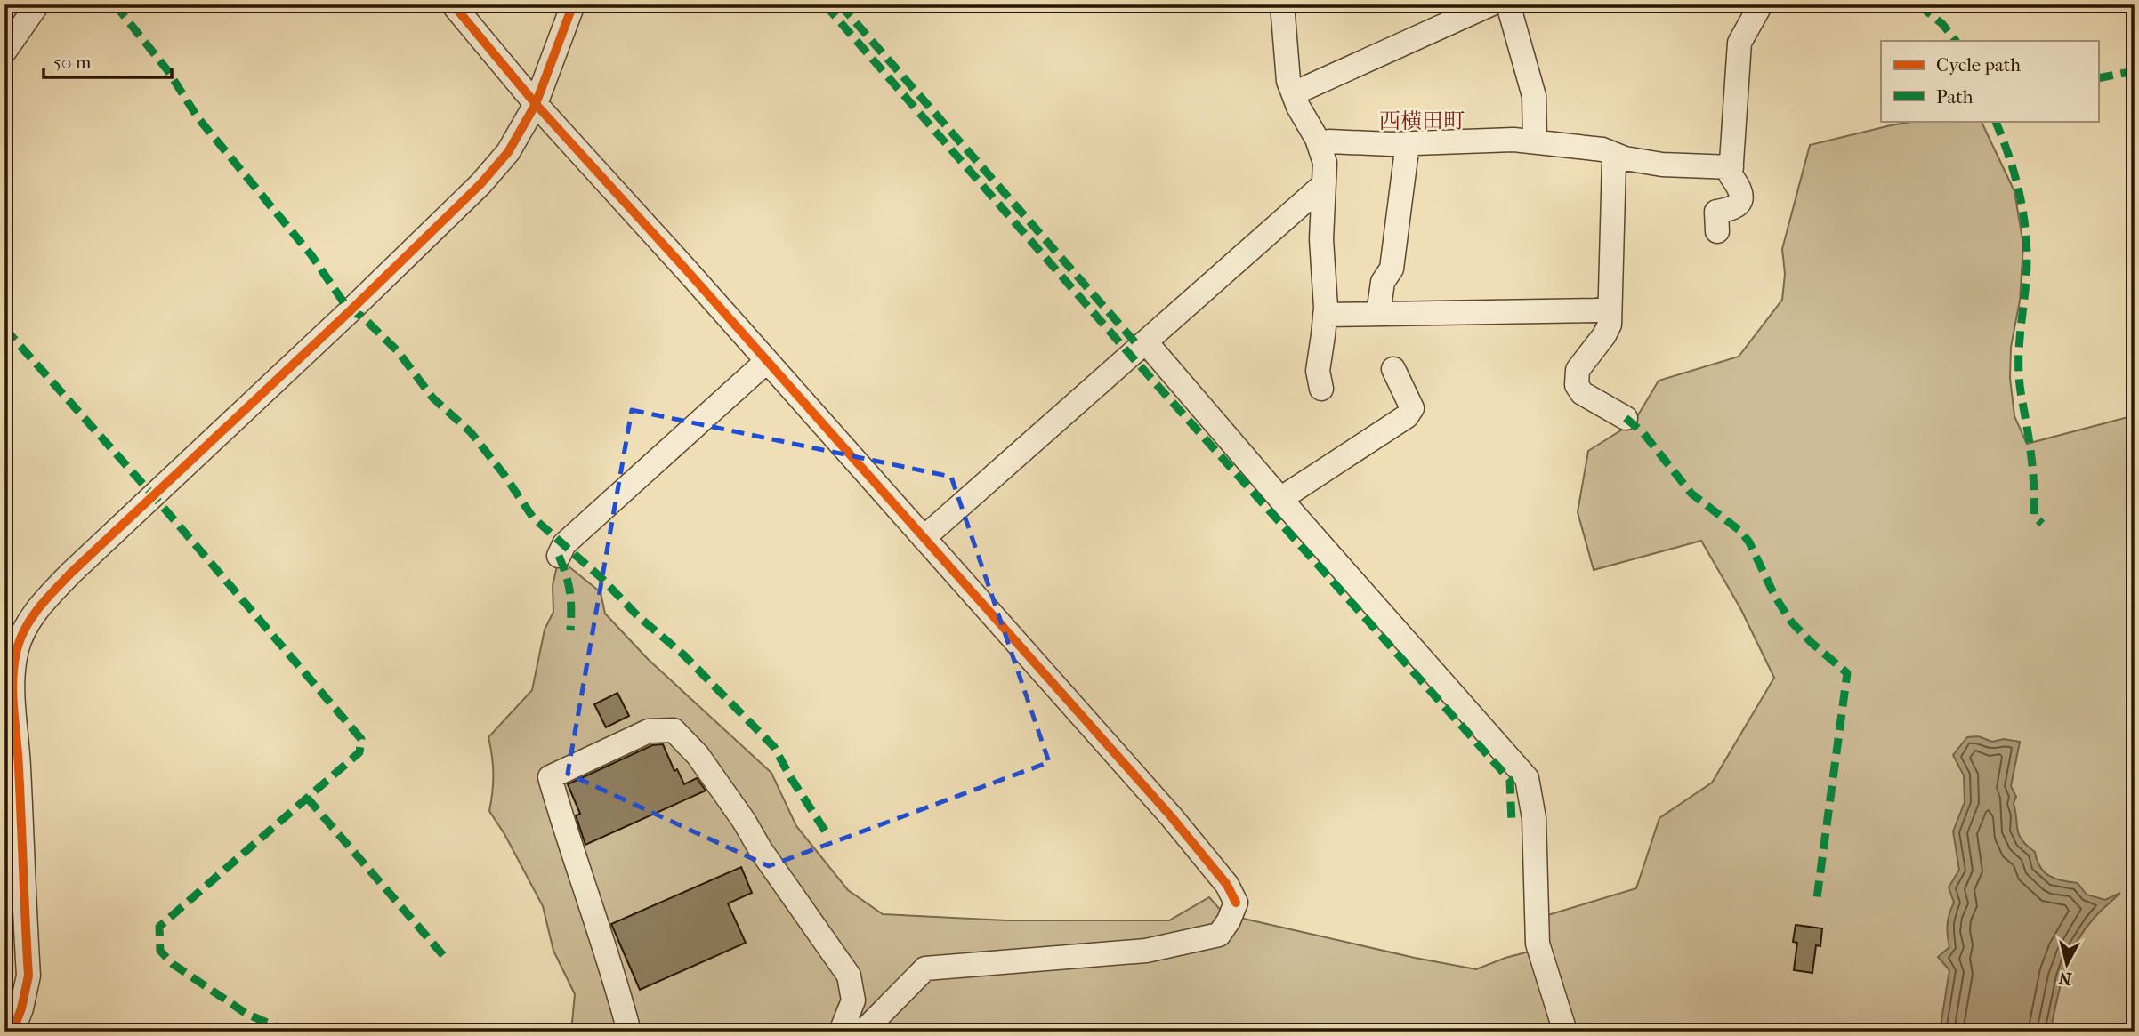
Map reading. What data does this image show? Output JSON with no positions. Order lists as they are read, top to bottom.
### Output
{
  "districts": ["西横田町"],
  "legend": ["Cycle path", "Path"],
  "scale_bar": "50 m",
  "north": "bottom"
}
